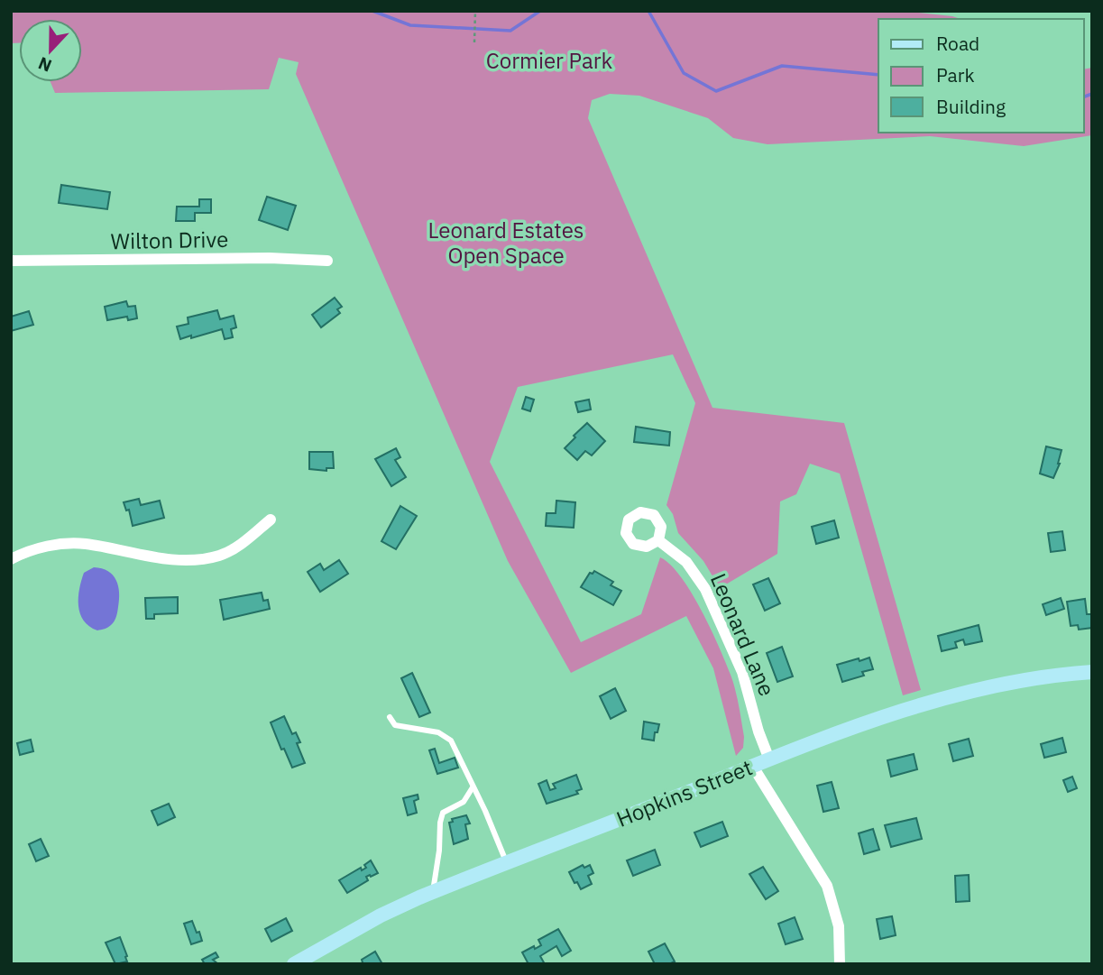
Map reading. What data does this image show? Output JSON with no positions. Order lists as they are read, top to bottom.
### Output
{
  "streets": {
    "street": ["Wilton Drive", "Leonard Lane", "Hopkins Street"]
  },
  "crossings": [
    ["Leonard Lane", "Hopkins Street"]
  ],
  "parks": ["Cormier Park", "Leonard Estates Open Space"],
  "legend": ["Road", "Park", "Building"],
  "north": "bottom"
}
